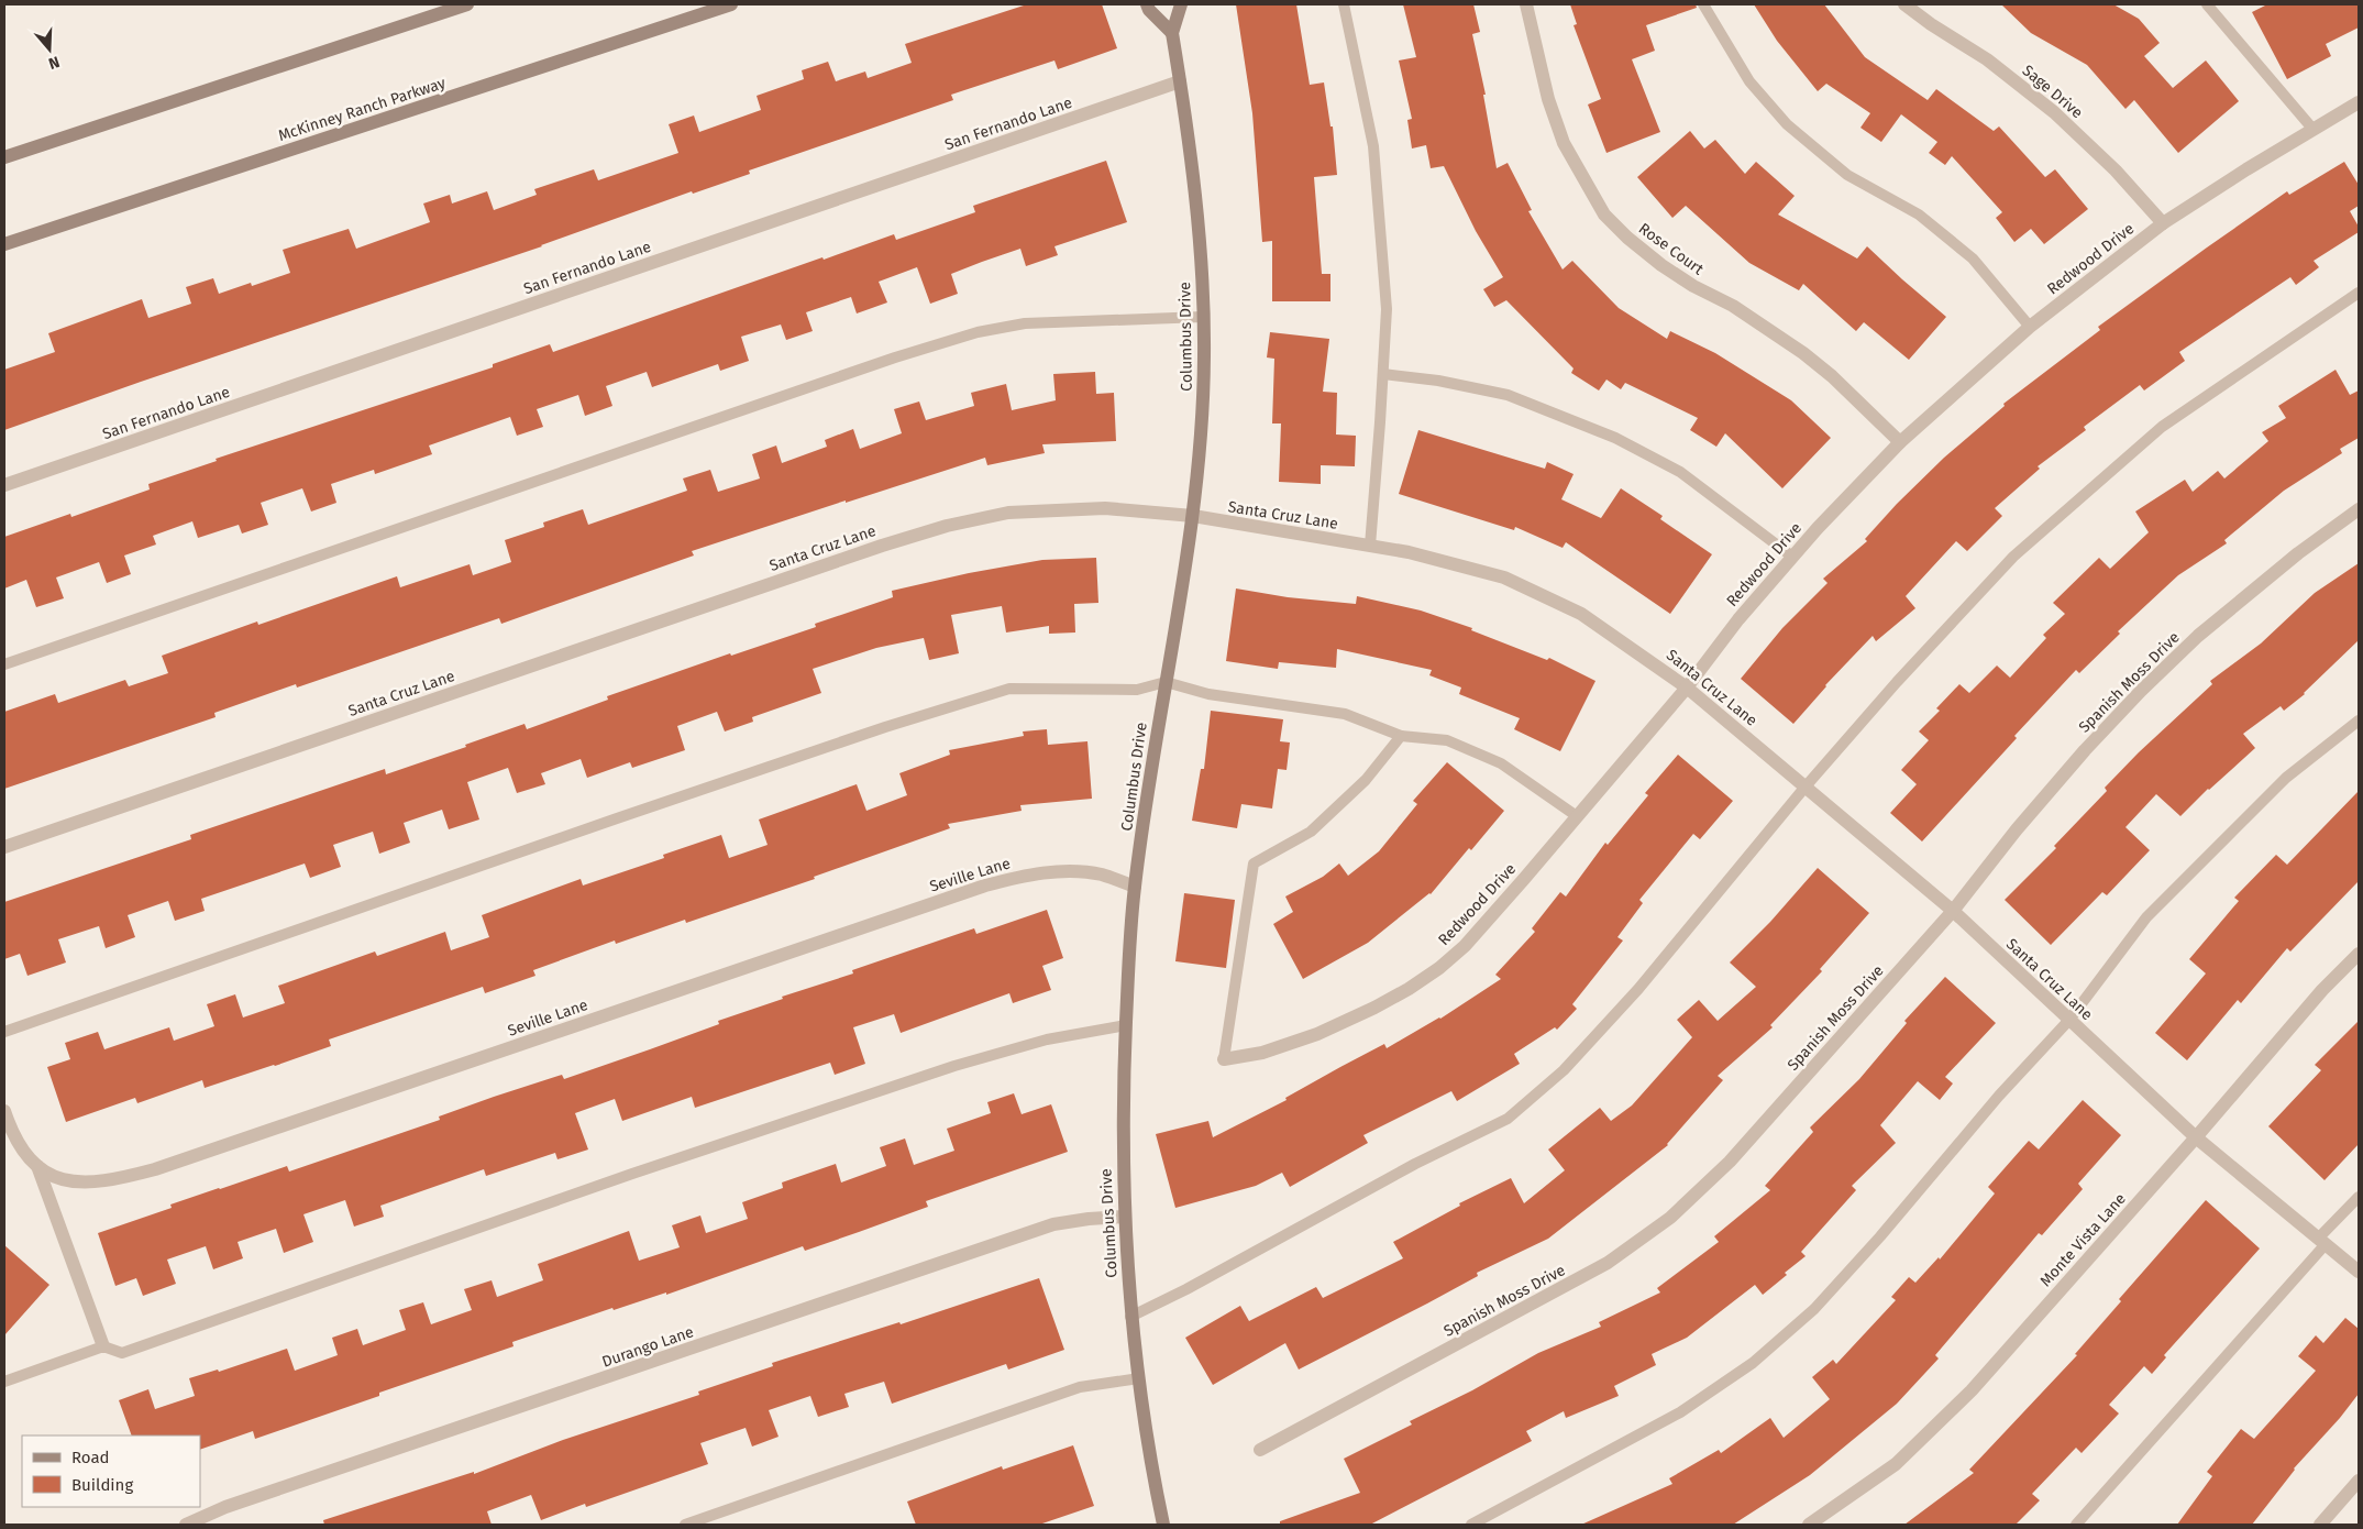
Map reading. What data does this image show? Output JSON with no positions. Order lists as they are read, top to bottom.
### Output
{
  "streets": {
    "street": [
      "Sage Drive",
      "McKinney Ranch Parkway",
      "San Fernando Lane",
      "Rose Court",
      "Redwood Drive",
      "Columbus Drive",
      "Santa Cruz Lane",
      "Spanish Moss Drive",
      "Seville Lane",
      "Monte Vista Lane",
      "Durango Lane"
    ]
  },
  "crossings": [
    ["Sage Drive", "Redwood Drive"],
    ["San Fernando Lane", "Columbus Drive"],
    ["Rose Court", "Redwood Drive"],
    ["Redwood Drive", "Santa Cruz Lane"],
    ["Columbus Drive", "Santa Cruz Lane"],
    ["Columbus Drive", "Seville Lane"],
    ["Columbus Drive", "Durango Lane"],
    ["Santa Cruz Lane", "Spanish Moss Drive"],
    ["Santa Cruz Lane", "Monte Vista Lane"]
  ],
  "legend": ["Road", "Building"],
  "north": "bottom"
}
